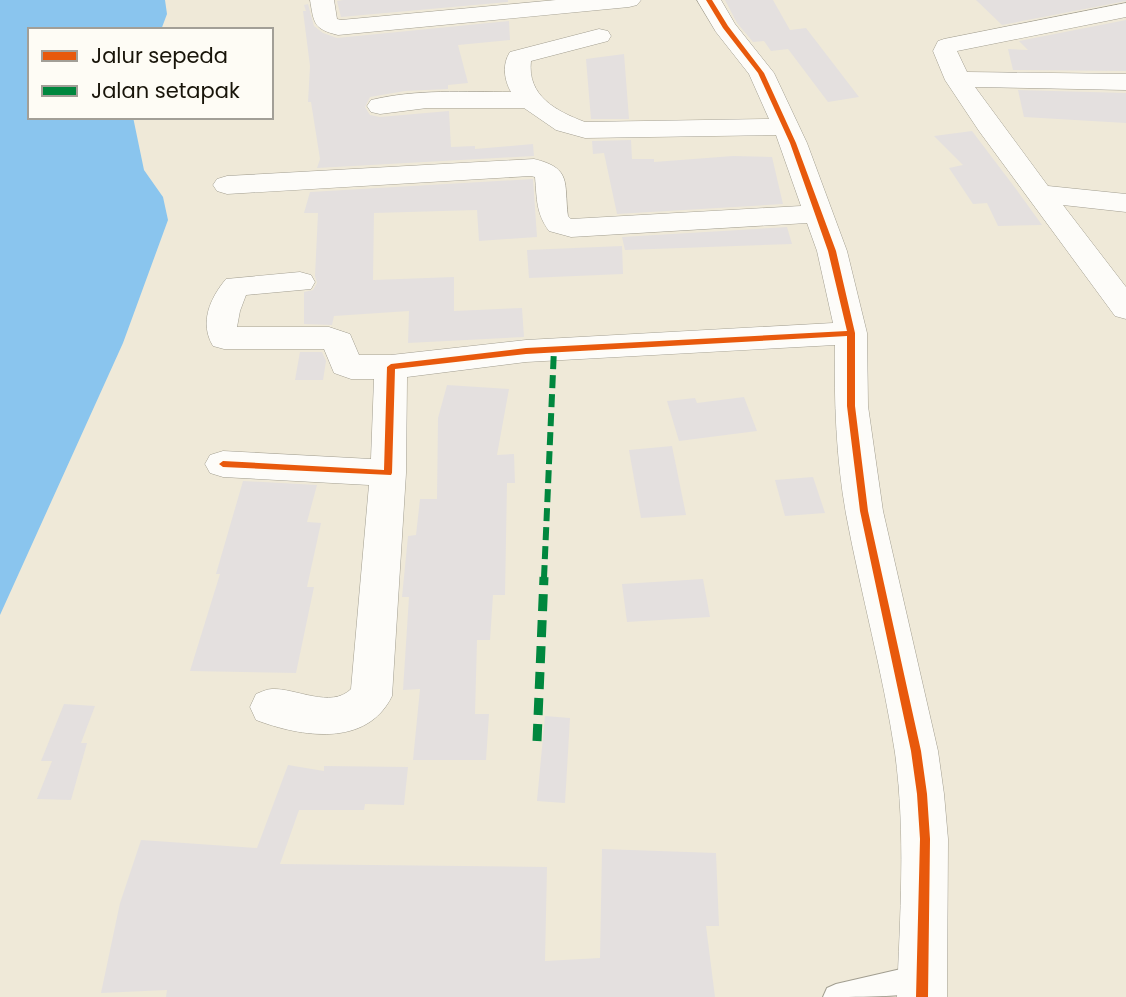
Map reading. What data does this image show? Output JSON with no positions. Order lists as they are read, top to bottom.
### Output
{
  "legend": ["Jalur sepeda", "Jalan setapak"]
}
